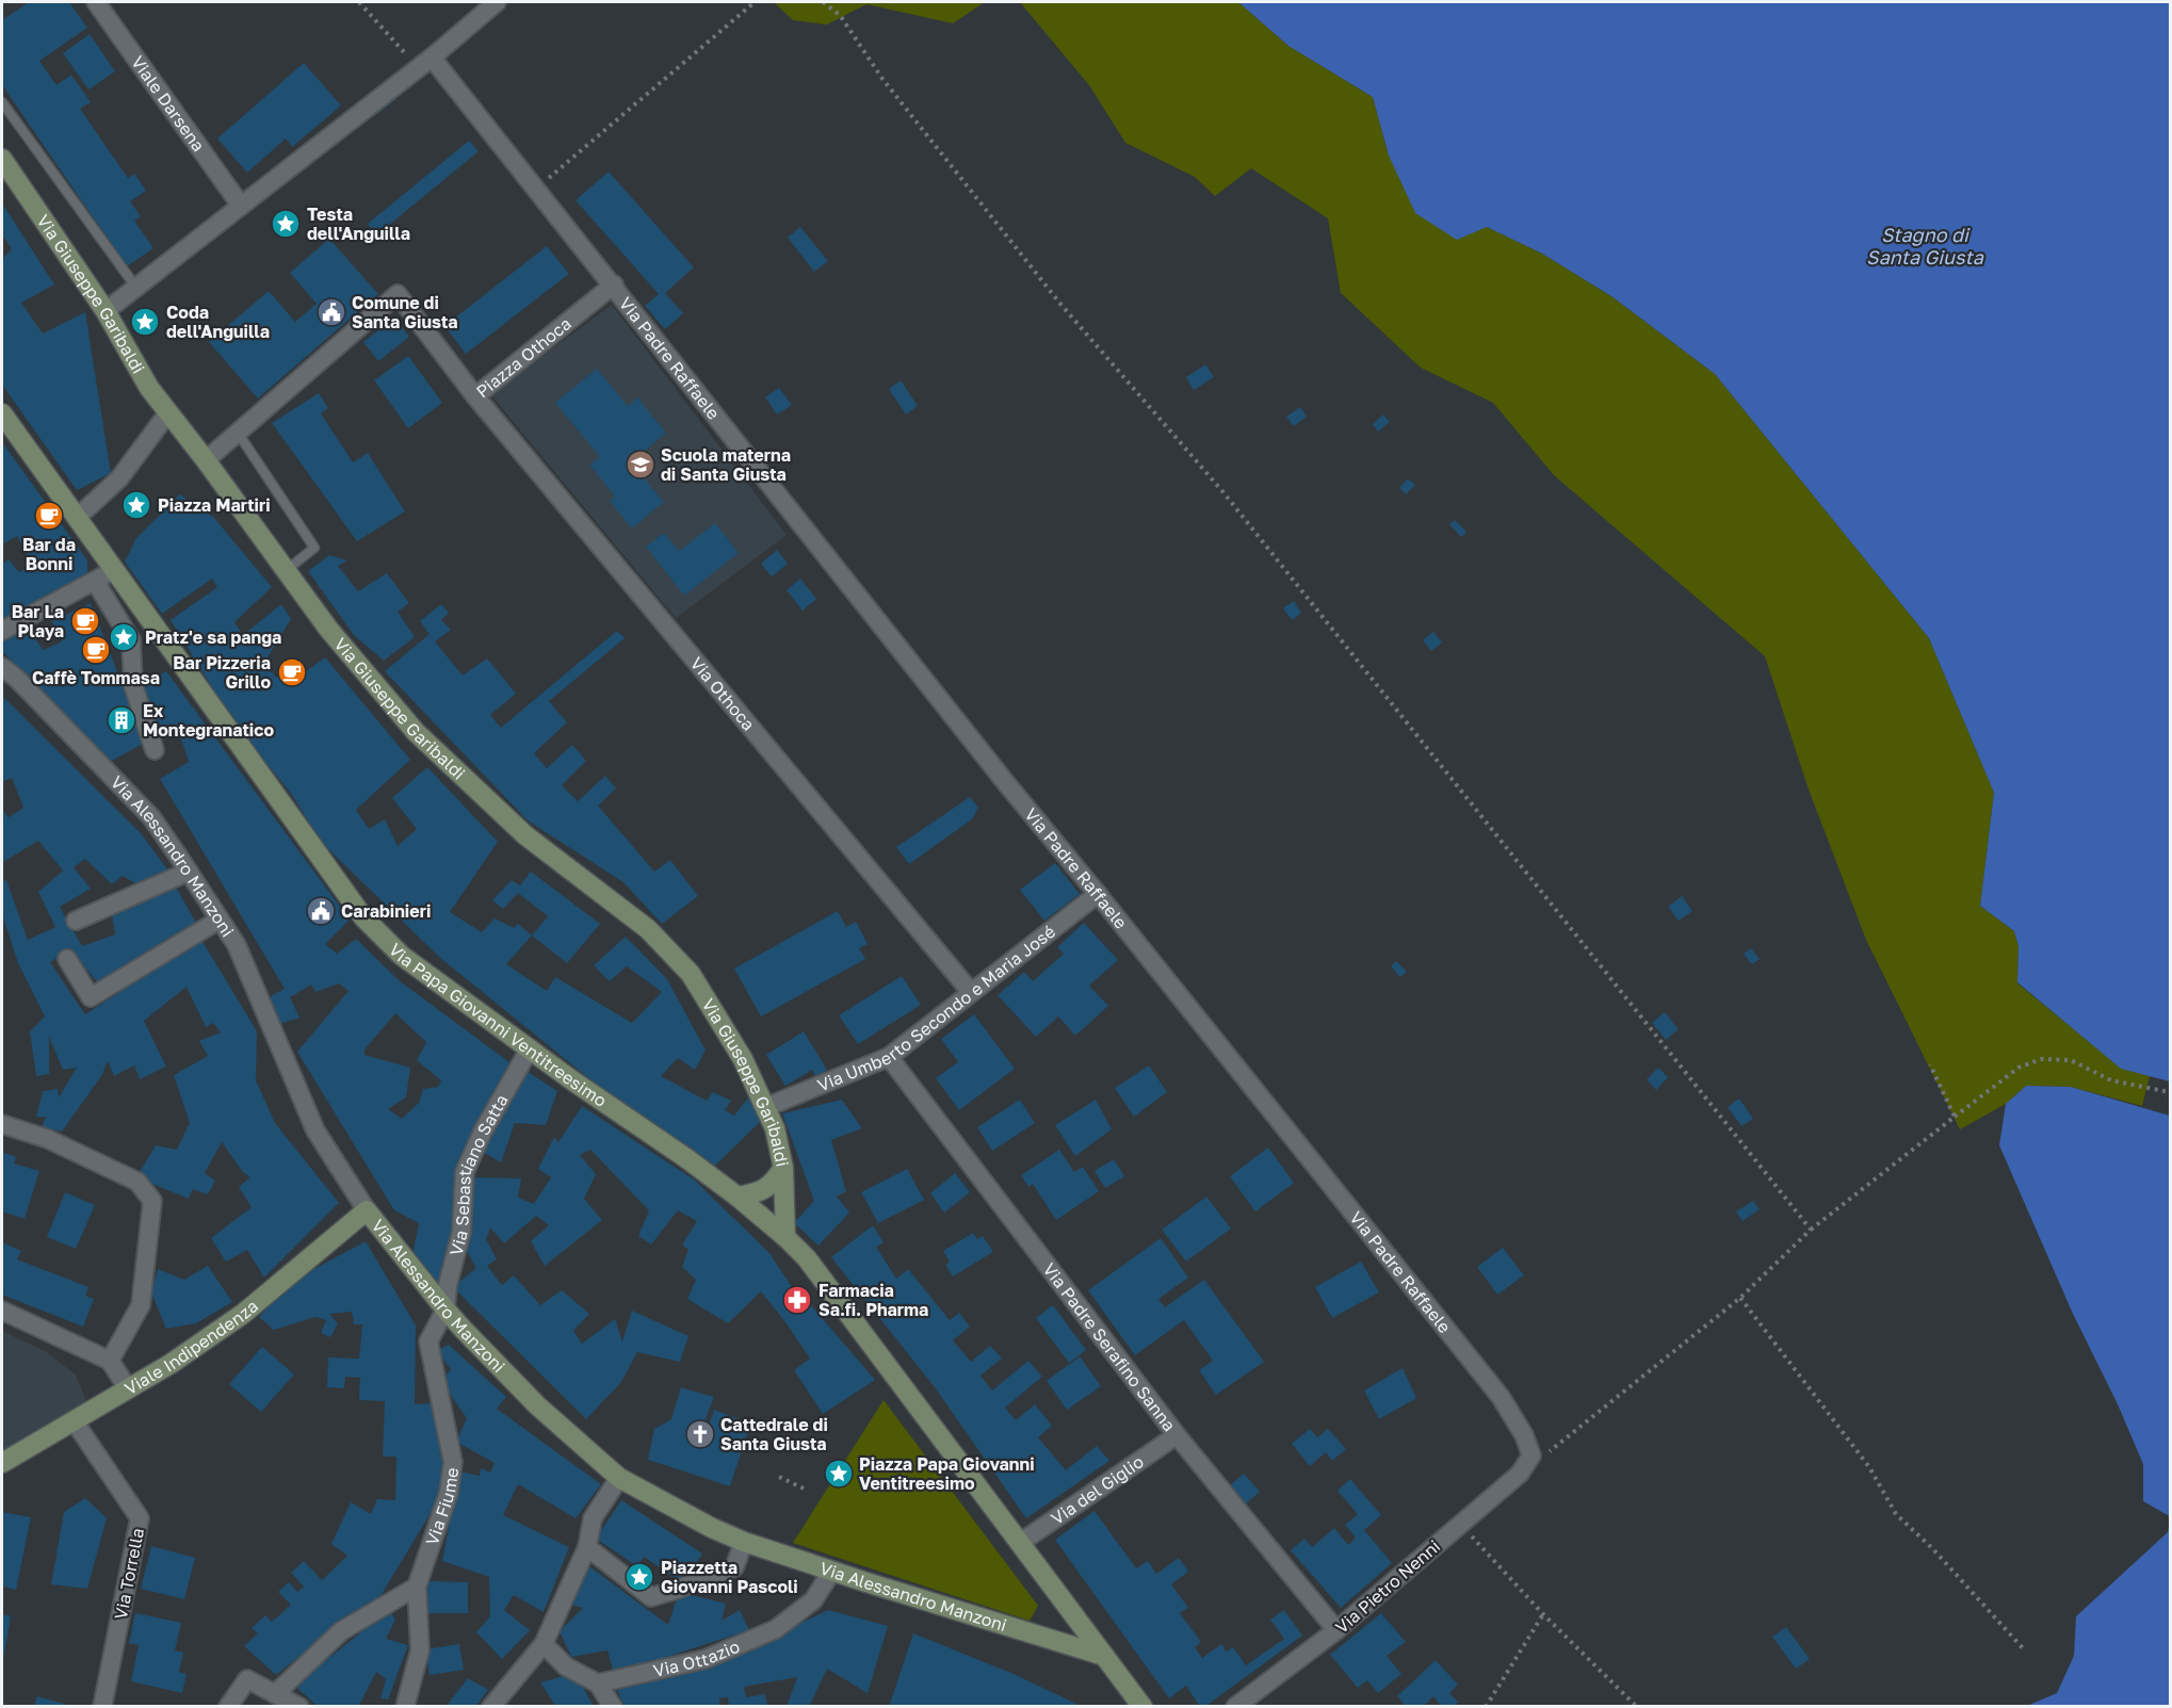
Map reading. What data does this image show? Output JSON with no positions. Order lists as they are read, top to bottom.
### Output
{
  "streets": {
    "main road": [
      "Via Giuseppe Garibaldi",
      "Via Alessandro Manzoni",
      "Via Papa Giovanni Ventitreesimo",
      "Viale Indipendenza"
    ],
    "street": [
      "Viale Darsena",
      "Piazza Othoca",
      "Via Padre Raffaele",
      "Via Othoca",
      "Via Umberto Secondo e Maria José",
      "Via Sebastiano Satta",
      "Via Padre Serafino Sanna",
      "Via del Giglio",
      "Via Fiume",
      "Via Torrella",
      "Via Pietro Nenni",
      "Via Ottazio"
    ]
  },
  "crossings": [
    ["Via Giuseppe Garibaldi", "Piazza Othoca"],
    ["Via Giuseppe Garibaldi", "Via Umberto Secondo e Maria José"],
    ["Via Giuseppe Garibaldi", "Via Papa Giovanni Ventitreesimo"],
    ["Piazza Othoca", "Via Padre Raffaele"],
    ["Piazza Othoca", "Via Othoca"],
    ["Via Padre Raffaele", "Via Umberto Secondo e Maria José"],
    ["Via Padre Raffaele", "Via Pietro Nenni"],
    ["Via Othoca", "Via Umberto Secondo e Maria José"],
    ["Via Alessandro Manzoni", "Via Papa Giovanni Ventitreesimo"],
    ["Via Alessandro Manzoni", "Via Sebastiano Satta"],
    ["Via Alessandro Manzoni", "Viale Indipendenza"],
    ["Via Alessandro Manzoni", "Via Fiume"],
    ["Via Alessandro Manzoni", "Via Ottazio"],
    ["Via Umberto Secondo e Maria José", "Via Padre Serafino Sanna"],
    ["Via Papa Giovanni Ventitreesimo", "Via Sebastiano Satta"],
    ["Via Papa Giovanni Ventitreesimo", "Via del Giglio"],
    ["Via Sebastiano Satta", "Via Fiume"],
    ["Viale Indipendenza", "Via Torrella"],
    ["Via Padre Serafino Sanna", "Via del Giglio"],
    ["Via Padre Serafino Sanna", "Via Pietro Nenni"]
  ],
  "water": ["Stagno di Santa Giusta"],
  "places": {
    "place": [
      "Testa dell'Anguilla",
      "Coda dell'Anguilla",
      "Piazza Martiri",
      "Pratz'e sa panga",
      "Piazza Papa Giovanni Ventitreesimo",
      "Piazzetta Giovanni Pascoli"
    ],
    "public building": ["Comune di Santa Giusta", "Carabinieri"],
    "school or university": ["Scuola materna di Santa Giusta"],
    "cafe": [
      "Bar da Bonni",
      "Bar La Playa",
      "Caffè Tommasa",
      "Bar Pizzeria Grillo"
    ],
    "building": ["Ex Montegranatico"],
    "pharmacy": ["Farmacia Sa.fi. Pharma"],
    "church": ["Cattedrale di Santa Giusta"]
  }
}
